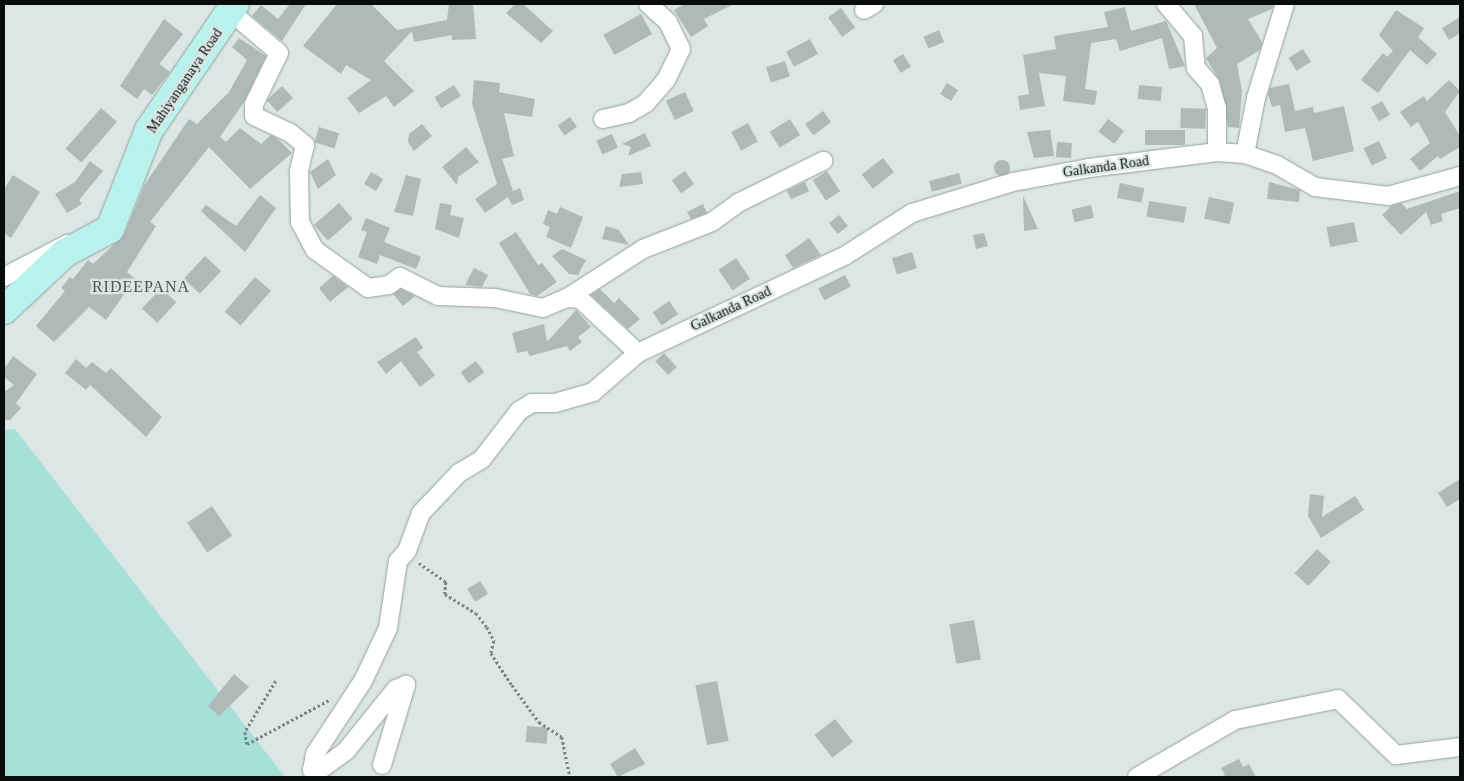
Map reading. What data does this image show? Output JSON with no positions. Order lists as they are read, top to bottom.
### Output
{
  "streets": {
    "main road": ["Mahiyanganaya Road"],
    "street": ["Galkanda Road"]
  },
  "districts": ["RIDEEPANA"]
}
